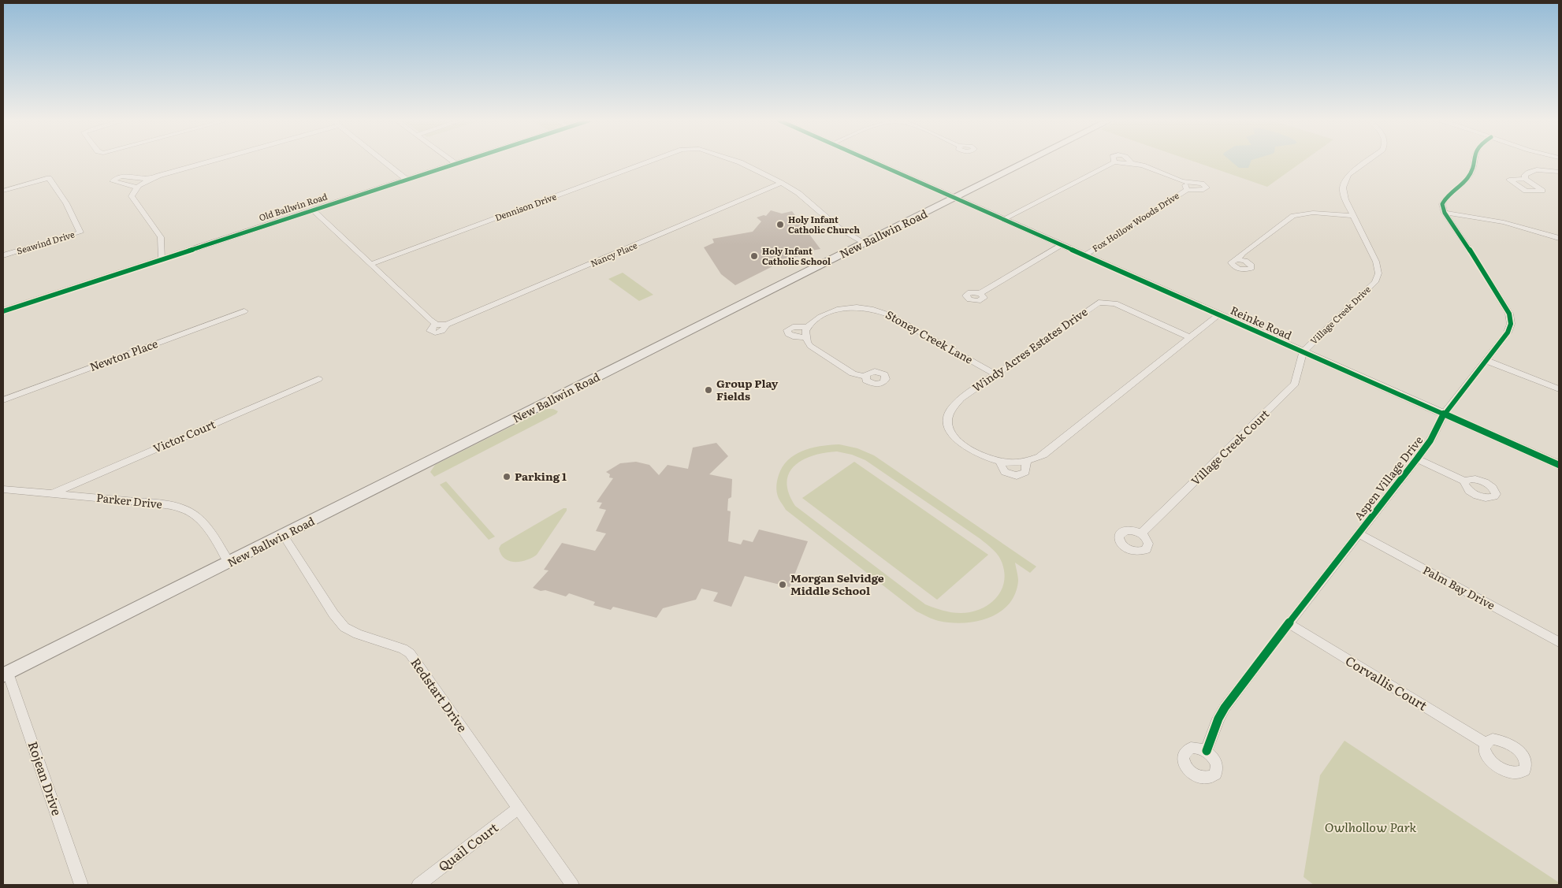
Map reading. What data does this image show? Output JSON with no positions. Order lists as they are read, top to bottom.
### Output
{
  "streets": {
    "main road": ["New Ballwin Road"],
    "street": [
      "Old Ballwin Road",
      "Dennison Drive",
      "Fox Hollow Woods Drive",
      "Seawind Drive",
      "Nancy Place",
      "Village Creek Drive",
      "Reinke Road",
      "Stoney Creek Lane",
      "Windy Acres Estates Drive",
      "Newton Place",
      "Victor Court",
      "Village Creek Court",
      "Aspen Village Drive",
      "Parker Drive",
      "Palm Bay Drive",
      "Corvallis Court",
      "Redstart Drive",
      "Rojean Drive",
      "Quail Court"
    ]
  },
  "crossings": [
    ["Old Ballwin Road", "Nancy Place"],
    ["Dennison Drive", "New Ballwin Road"],
    ["Dennison Drive", "Nancy Place"],
    ["Fox Hollow Woods Drive", "Reinke Road"],
    ["New Ballwin Road", "Reinke Road"],
    ["New Ballwin Road", "Parker Drive"],
    ["New Ballwin Road", "Redstart Drive"],
    ["New Ballwin Road", "Rojean Drive"],
    ["Village Creek Drive", "Reinke Road"],
    ["Village Creek Drive", "Village Creek Court"],
    ["Reinke Road", "Windy Acres Estates Drive"],
    ["Reinke Road", "Village Creek Court"],
    ["Reinke Road", "Aspen Village Drive"],
    ["Stoney Creek Lane", "Windy Acres Estates Drive"],
    ["Victor Court", "Parker Drive"],
    ["Aspen Village Drive", "Palm Bay Drive"],
    ["Aspen Village Drive", "Corvallis Court"],
    ["Redstart Drive", "Quail Court"]
  ],
  "parks": ["Owlhollow Park"],
  "places": [
    "Holy Infant Catholic Church",
    "Holy Infant Catholic School",
    "Group Play Fields",
    "Parking 1",
    "Morgan Selvidge Middle School"
  ]
}
